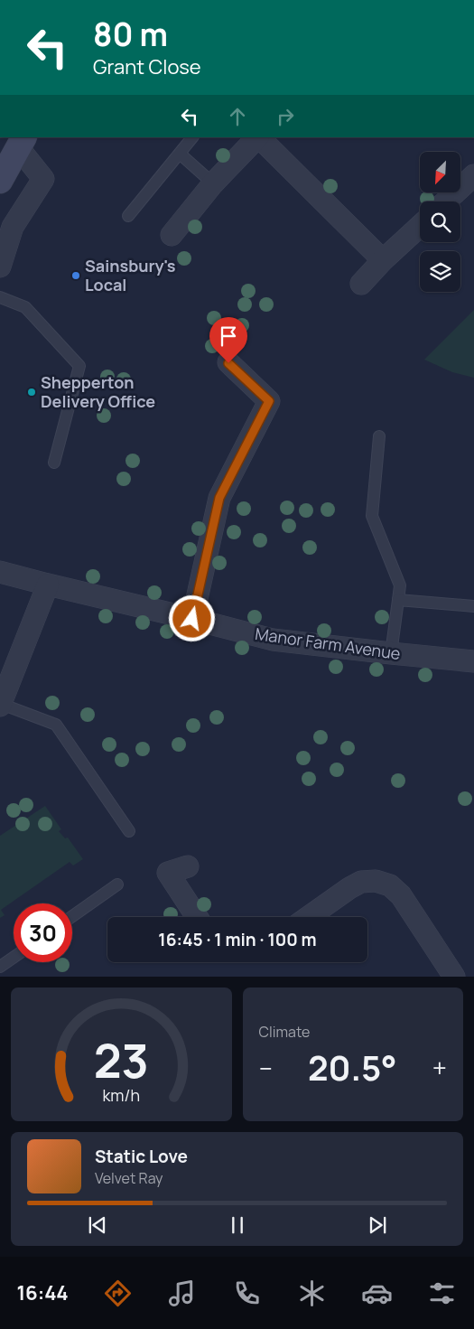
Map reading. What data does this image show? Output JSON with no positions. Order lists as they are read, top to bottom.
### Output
{
  "streets": {
    "street": ["Manor Farm Avenue"]
  },
  "places": ["Sainsbury's Local", "Shepperton Delivery Office"],
  "north": "bottom left",
  "page": {
    "turn": ["80 m", "Grant Close"],
    "limit": "30",
    "trip": "16:45 · 1 min · 100 m",
    "tile": "Climate",
    "heat": ["−", "20.5°", "+"],
    "song": ["Static Love", "Velvet Ray"],
    "tabs": "16:44",
    "gauge": ["23", "km/h"]
  }
}
